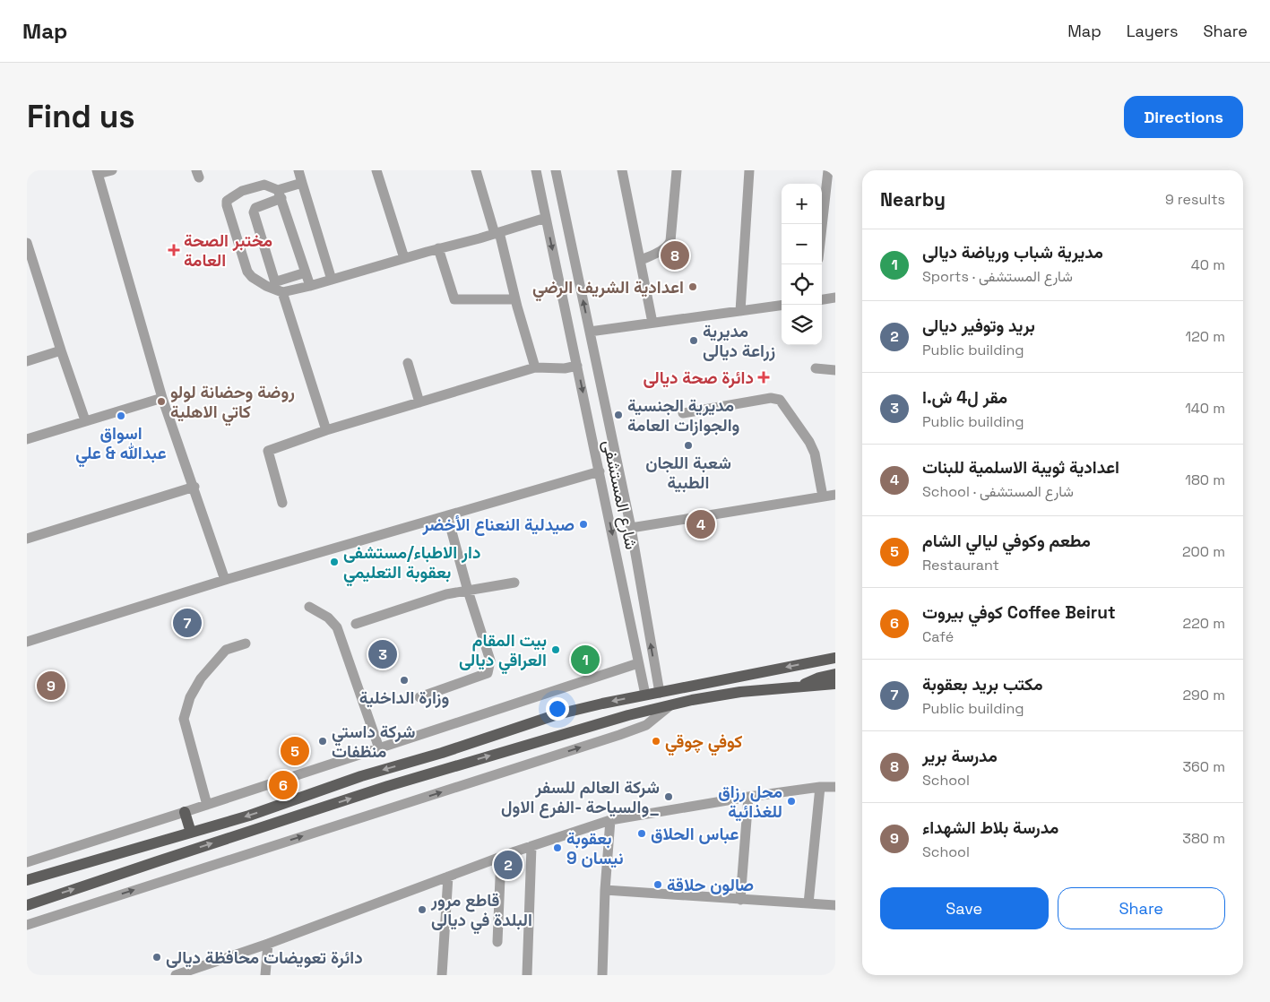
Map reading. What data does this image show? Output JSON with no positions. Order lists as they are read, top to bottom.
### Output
{
  "streets": {
    "street": ["شارع المستشفى"]
  },
  "places": {
    "health": ["مختبر الصحة العامة", "دائرة صحة ديالى"],
    "other": [
      "اعدادية الشريف الرضي",
      "مديرية زراعة ديالى",
      "روضة وحضانة لولو كاتي الاهلية",
      "مديرية الجنسية والجوازات العامة",
      "اسواق عبدالله & علي",
      "شعبة اللجان الطبية",
      "صيدلية النعناع الأخضر",
      "دار الاطباء/مستشفى بعقوبة التعليمي",
      "بيت المقام العراقي ديالى",
      "وزارة الداخلية",
      "شركة داستي منظفات",
      "كوفي چوقي",
      "شركة العالم للسفر والسياحة -الفرع الاول_",
      "محل رزاق للغذائية",
      "عباس الحلاق",
      "بعقوبة 9 نيسان",
      "صالون حلاقة",
      "قاطع مرور البلدة في ديالى",
      "دائرة تعويضات محافظة ديالى"
    ]
  },
  "page": {
    "header": "Map",
    "nav": ["Map", "Layers", "Share"],
    "buttons": [
      "Directions",
      ["Save", "Share"]
    ],
    "title": "Find us",
    "heading": ["Nearby", "9 results"],
    "map_buttons": ["+", "−"],
    "list": [
      {
        "mark": "1",
        "name": "مديرية شباب ورياضة ديالى",
        "note": "Sports · شارع المستشفى",
        "value": "40 m"
      },
      {
        "mark": "2",
        "name": "بريد وتوفير ديالى",
        "note": "Public building",
        "value": "120 m"
      },
      {
        "mark": "3",
        "name": "مقر ل4 ش.ا",
        "note": "Public building",
        "value": "140 m"
      },
      {
        "mark": "4",
        "name": "اعدادية ثويبة الاسلمية للبنات",
        "note": "School · شارع المستشفى",
        "value": "180 m"
      },
      {
        "mark": "5",
        "name": "مطعم وكوفي ليالي الشام",
        "note": "Restaurant",
        "value": "200 m"
      },
      {
        "mark": "6",
        "name": "كوفي بيروت Coffee Beirut",
        "note": "Café",
        "value": "220 m"
      },
      {
        "mark": "7",
        "name": "مكتب بريد بعقوبة",
        "note": "Public building",
        "value": "290 m"
      },
      {
        "mark": "8",
        "name": "مدرسة برير",
        "note": "School",
        "value": "360 m"
      },
      {
        "mark": "9",
        "name": "مدرسة بلاط الشهداء",
        "note": "School",
        "value": "380 m"
      }
    ],
    "pins": [
      "8",
      "4",
      "7",
      "3",
      "1",
      "9",
      "5",
      "6",
      "2"
    ]
  }
}
